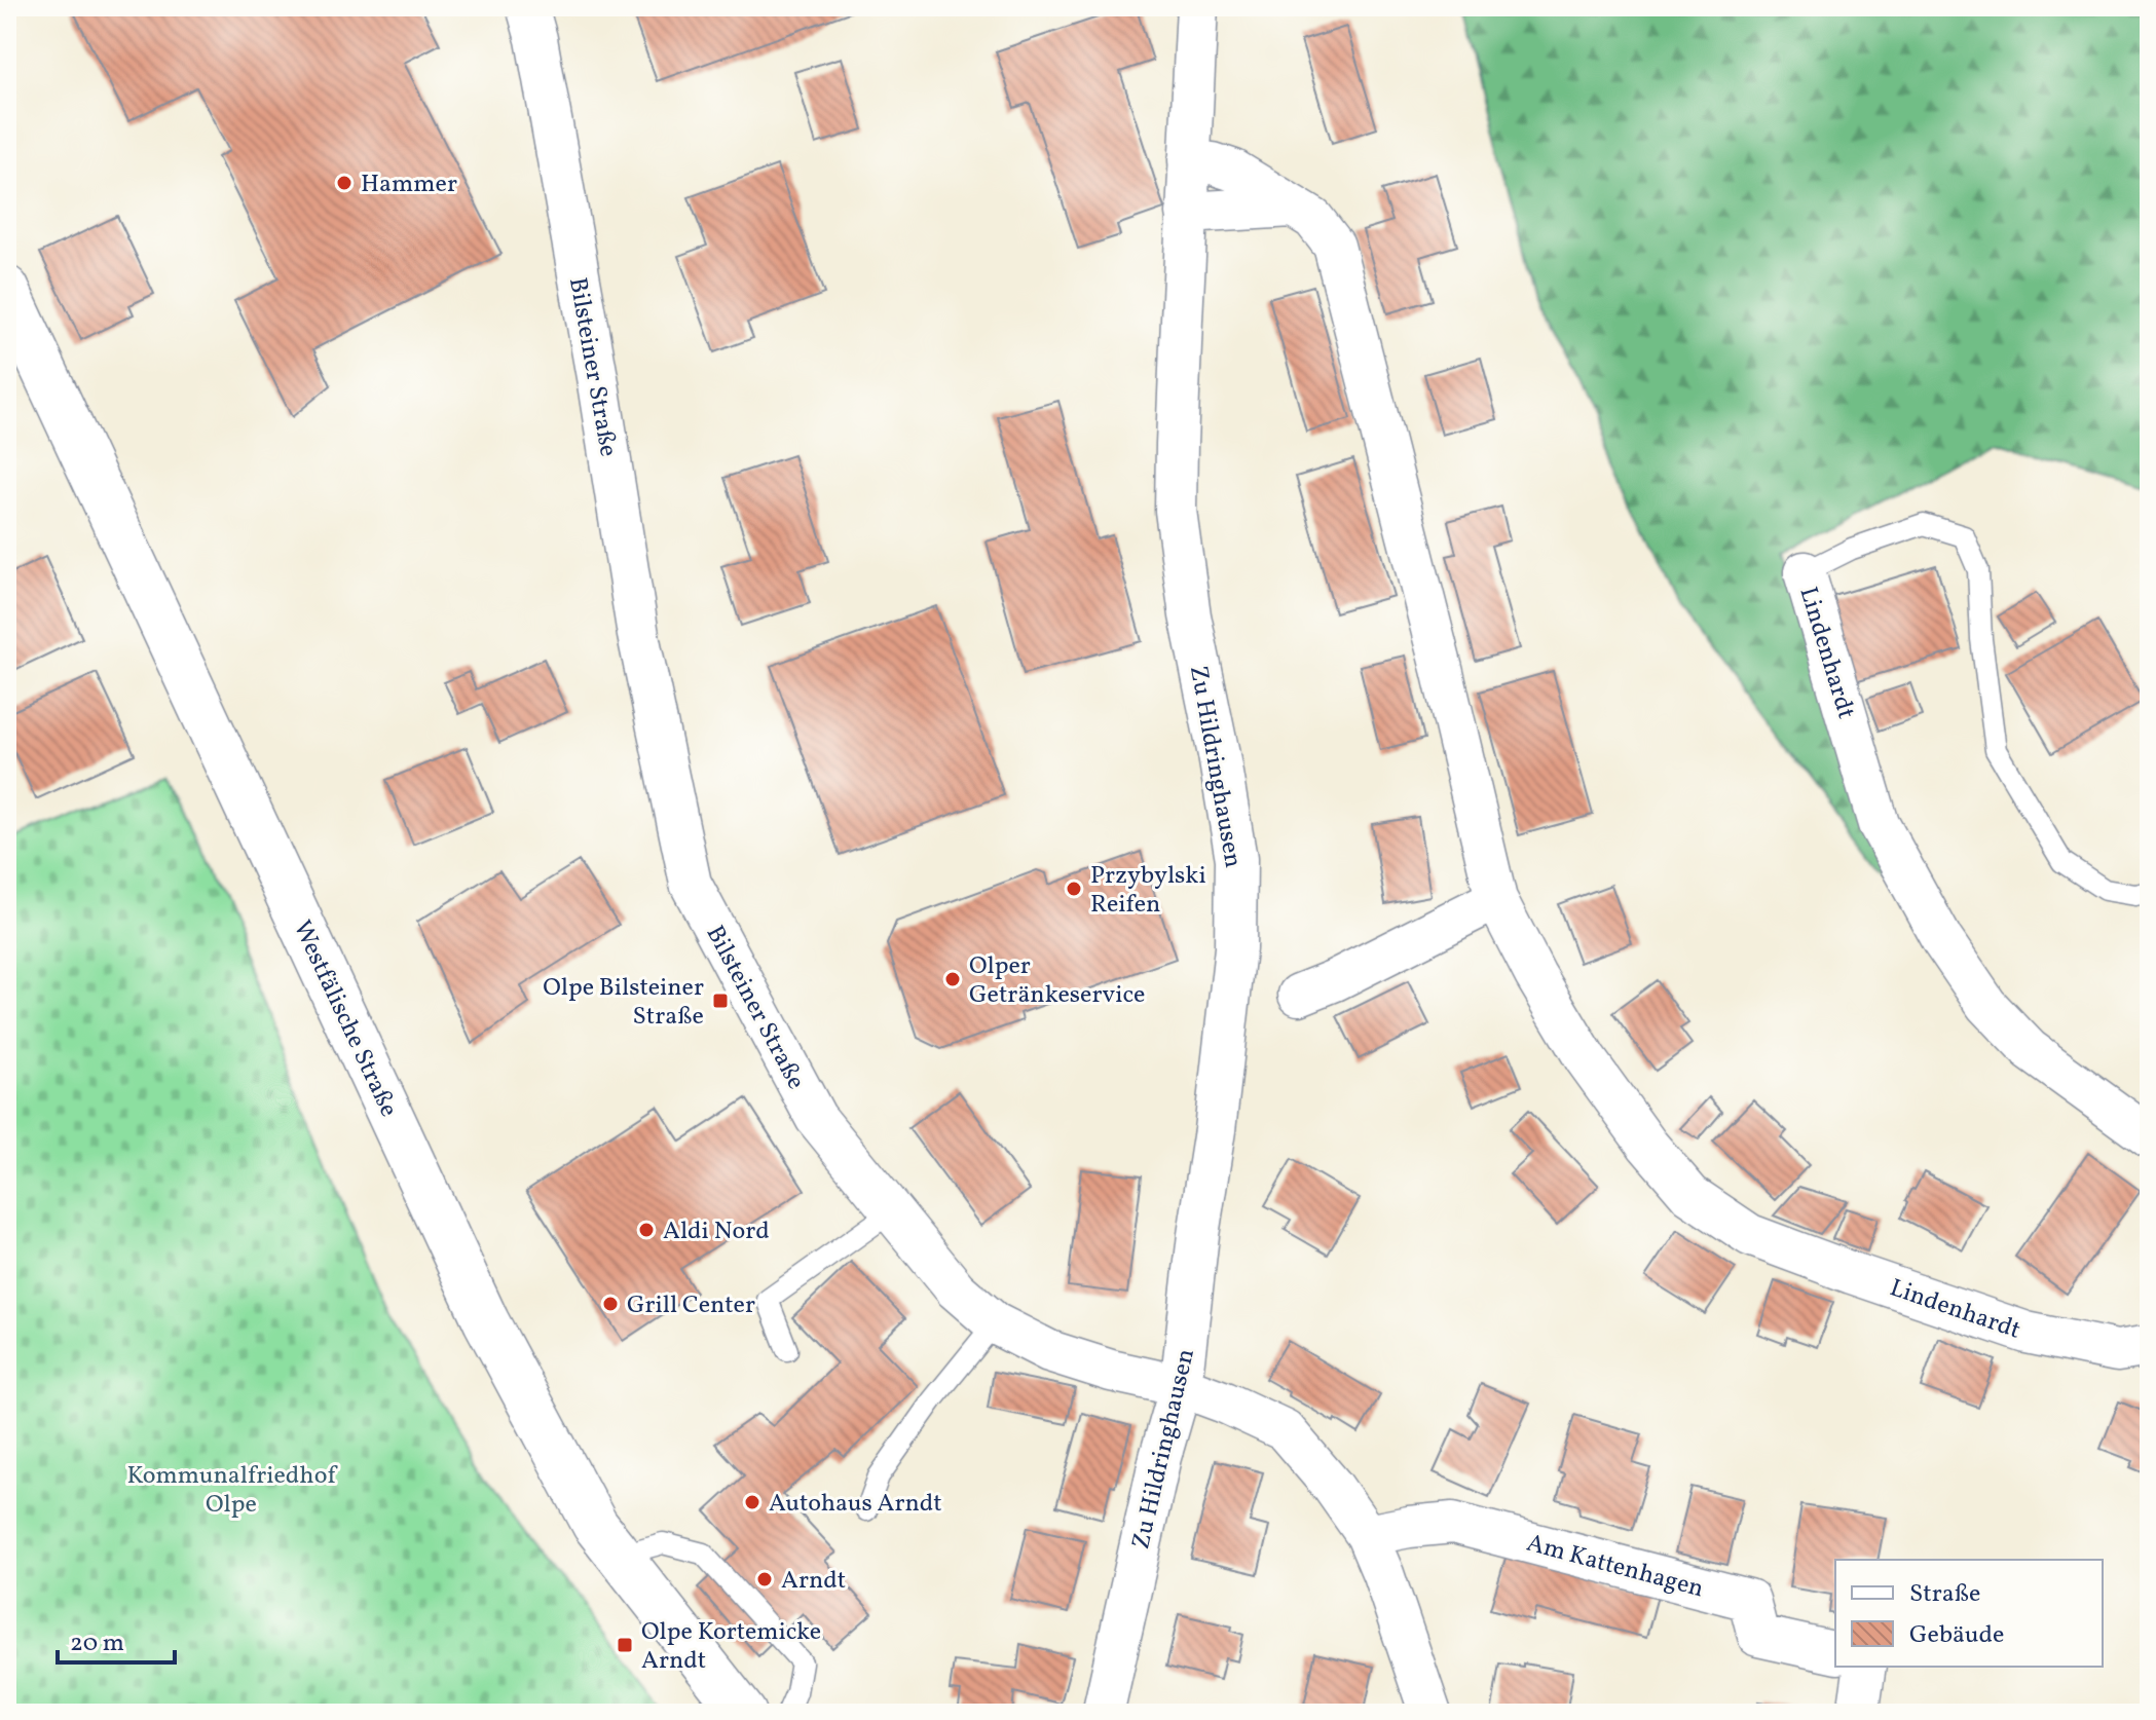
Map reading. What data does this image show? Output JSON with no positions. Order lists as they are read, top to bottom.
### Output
{
  "streets": {
    "street": [
      "Bilsteiner Straße",
      "Lindenhardt",
      "Zu Hildringhausen",
      "Westfälische Straße",
      "Am Kattenhagen"
    ]
  },
  "crossings": [
    ["Bilsteiner Straße", "Zu Hildringhausen"],
    ["Bilsteiner Straße", "Am Kattenhagen"],
    ["Lindenhardt", "Zu Hildringhausen"]
  ],
  "parks": ["Kommunalfriedhof Olpe"],
  "places": {
    "other": [
      "Hammer",
      "Przybylski Reifen",
      "Olper Getränkeservice",
      "Aldi Nord",
      "Grill Center",
      "Autohaus Arndt",
      "Arndt"
    ],
    "transit": ["Olpe Bilsteiner Straße", "Olpe Kortemicke Arndt"]
  },
  "legend": ["Straße", "Gebäude"],
  "scale_bar": "20 m"
}
